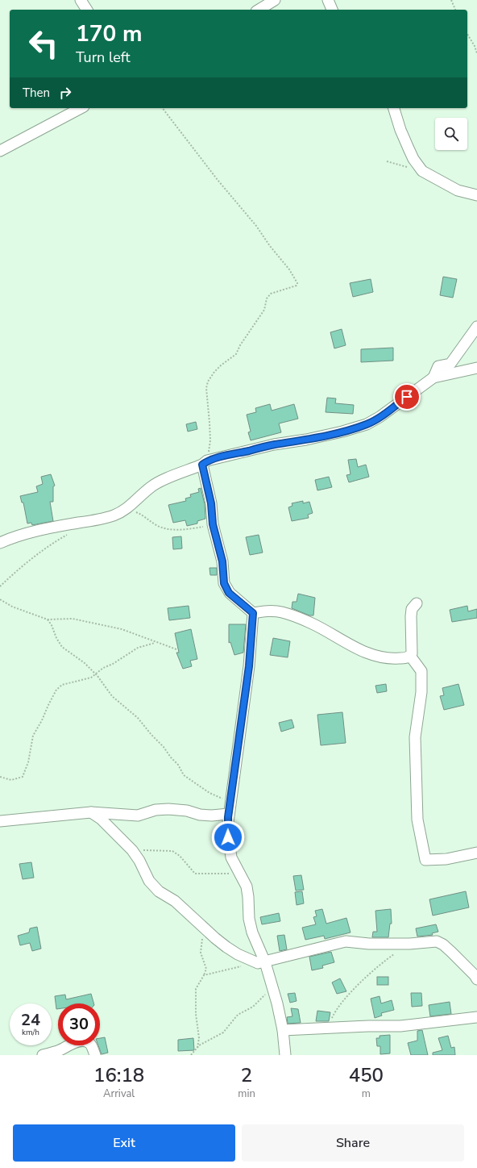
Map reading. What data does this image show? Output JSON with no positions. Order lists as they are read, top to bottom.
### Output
{
  "page": {
    "turn": ["170 m", "Turn left"],
    "then": "Then",
    "speed": "24 km/h",
    "limit": "30",
    "eta": [
      "16:18",
      "Arrival",
      "2",
      "min",
      "450",
      "m"
    ],
    "buttons": ["Exit", "Share"]
  }
}
